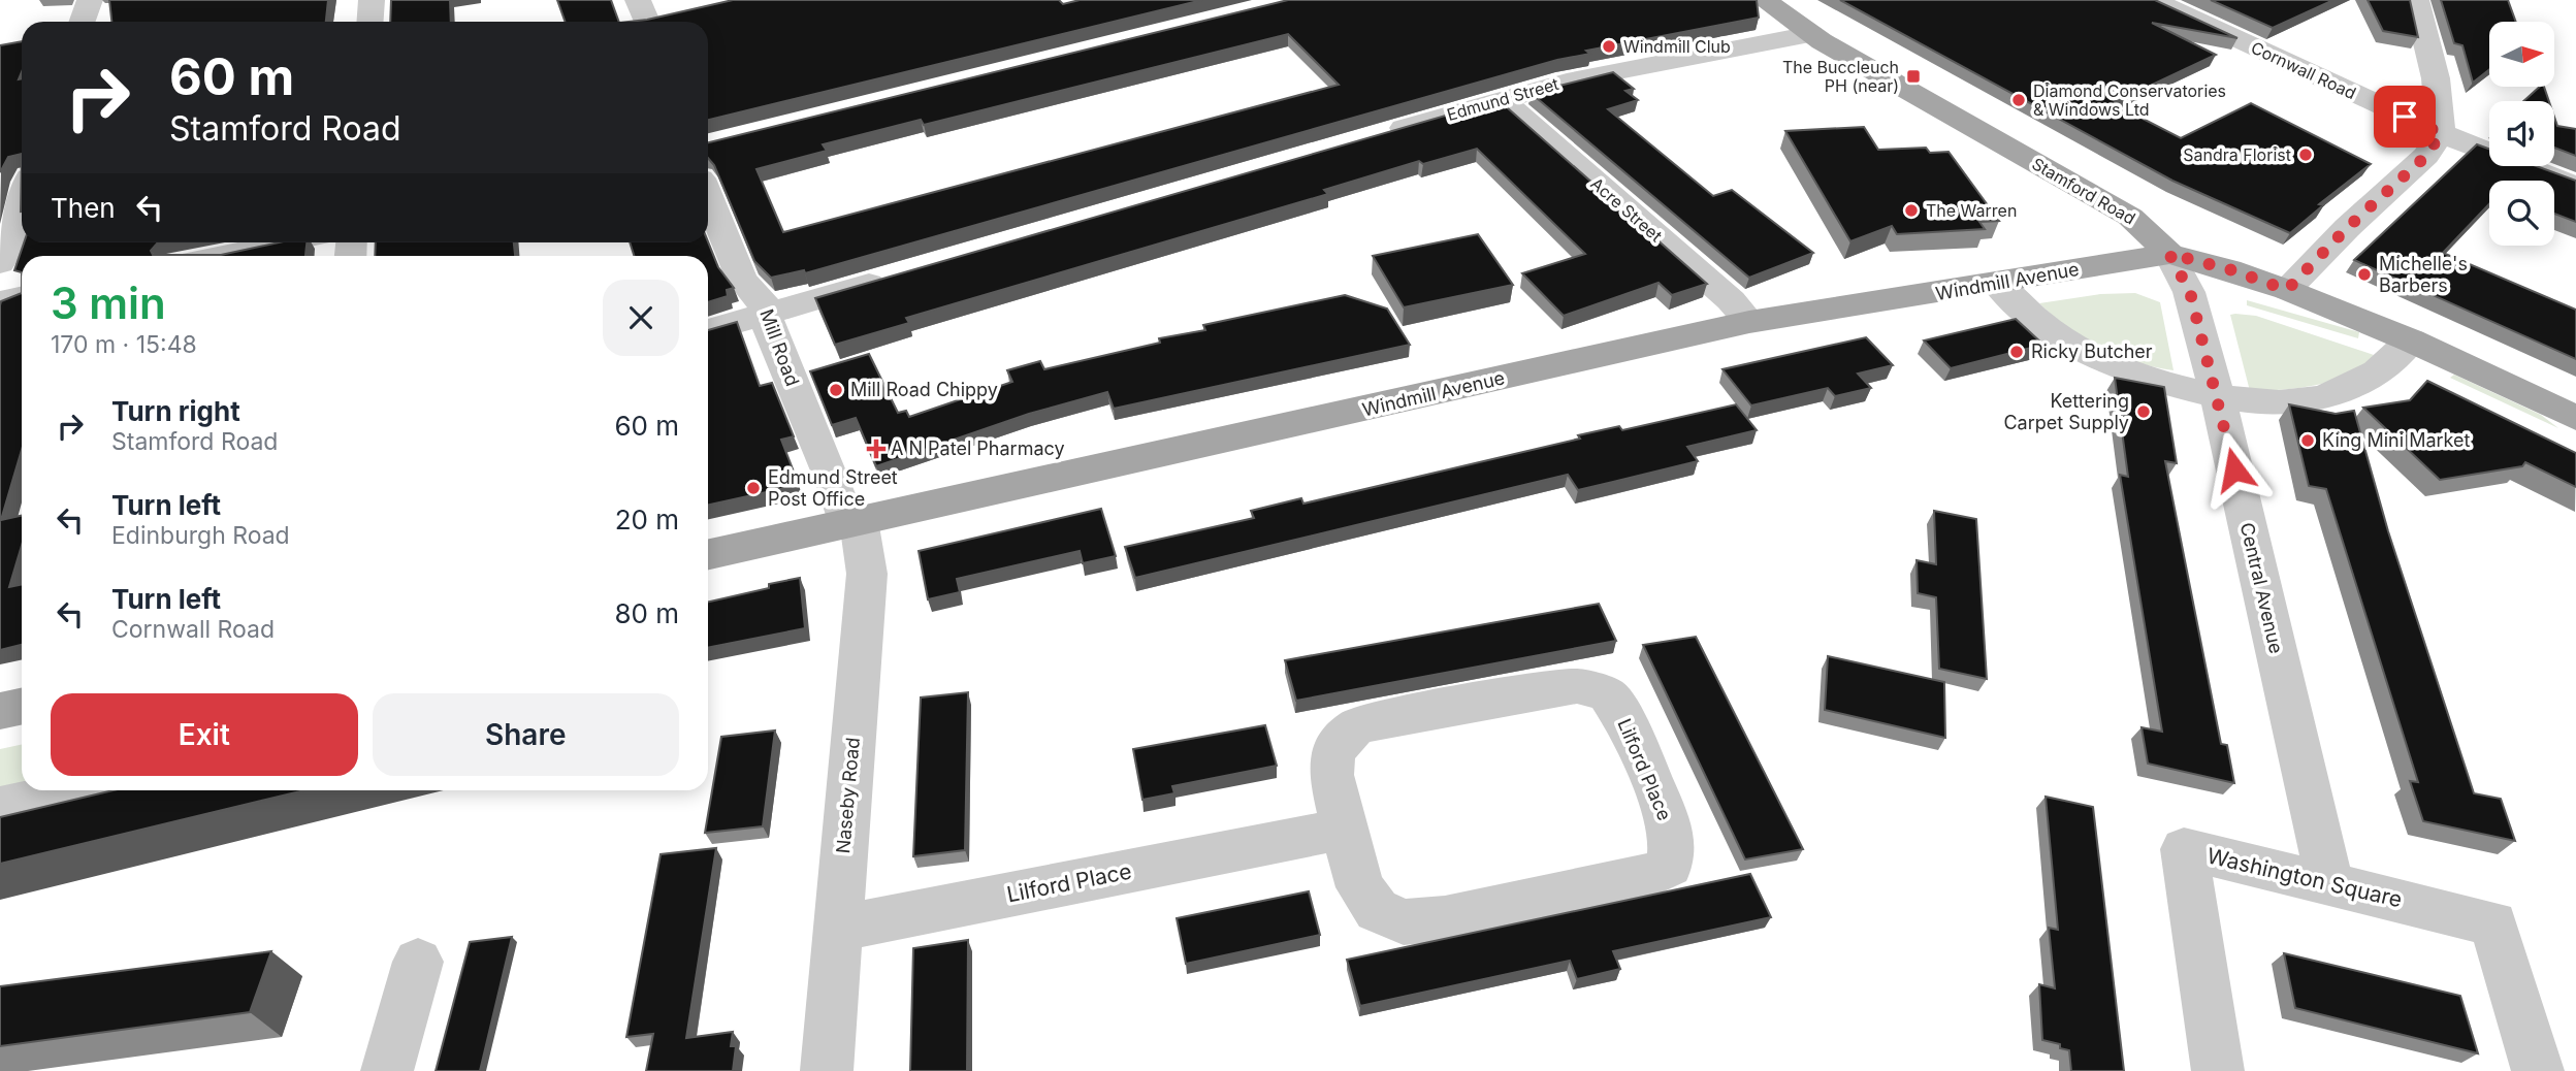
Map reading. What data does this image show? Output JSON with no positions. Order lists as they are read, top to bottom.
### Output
{
  "streets": {
    "main road": ["Stamford Road", "Windmill Avenue"],
    "street": [
      "Cornwall Road",
      "Edmund Street",
      "Acre Street",
      "Mill Road",
      "Central Avenue",
      "Lilford Place",
      "Naseby Road",
      "Washington Square"
    ]
  },
  "crossings": [
    ["Edmund Street", "Stamford Road"],
    ["Edmund Street", "Acre Street"],
    ["Stamford Road", "Windmill Avenue"],
    ["Stamford Road", "Central Avenue"],
    ["Acre Street", "Windmill Avenue"],
    ["Windmill Avenue", "Mill Road"],
    ["Windmill Avenue", "Central Avenue"],
    ["Windmill Avenue", "Naseby Road"],
    ["Mill Road", "Naseby Road"],
    ["Central Avenue", "Washington Square"],
    ["Lilford Place", "Naseby Road"]
  ],
  "places": {
    "other": [
      "Windmill Club",
      "Diamond Conservatories & Windows Ltd",
      "Sandra Florist",
      "The Warren",
      "Michelle's Barbers",
      "Ricky Butcher",
      "Mill Road Chippy",
      "Kettering Carpet Supply",
      "King Mini Market",
      "Edmund Street Post Office"
    ],
    "transit": ["The Buccleuch PH (near)"],
    "health": ["A N Patel Pharmacy"]
  },
  "north": "right",
  "page": {
    "turn": ["60 m", "Stamford Road"],
    "then": "Then",
    "heading": ["3 min", "170 m · 15:48"],
    "list": [
      {
        "name": "Turn right",
        "note": "Stamford Road",
        "value": "60 m"
      },
      {
        "name": "Turn left",
        "note": "Edinburgh Road",
        "value": "20 m"
      },
      {
        "name": "Turn left",
        "note": "Cornwall Road",
        "value": "80 m"
      }
    ],
    "buttons": ["Exit", "Share"]
  }
}
